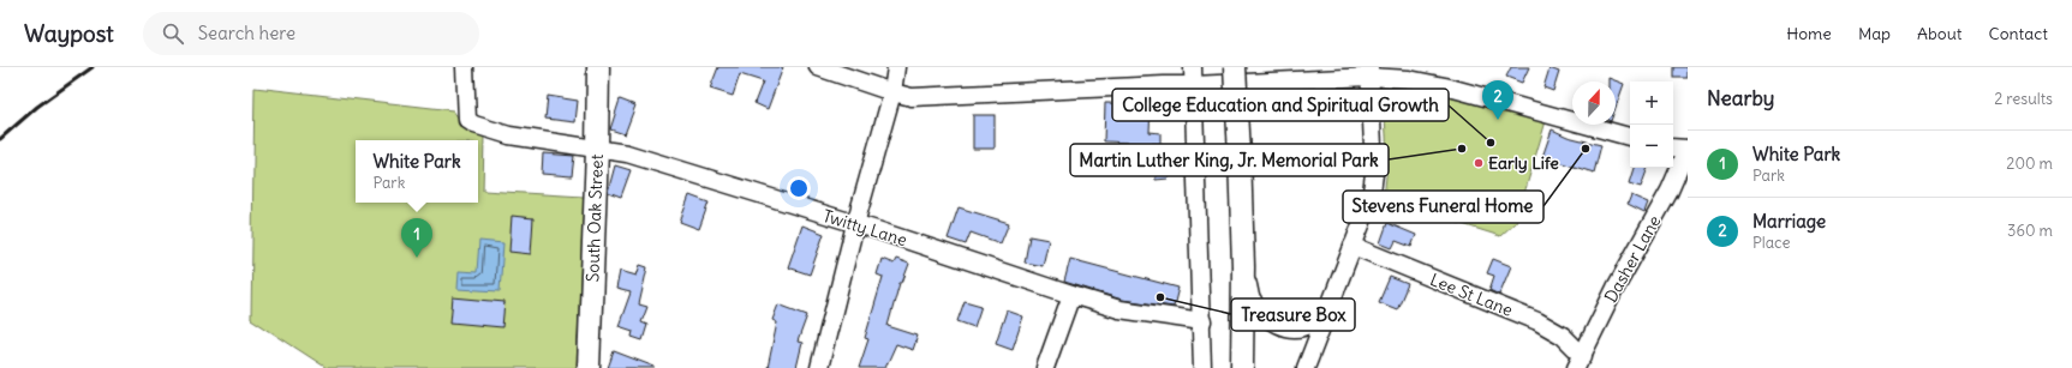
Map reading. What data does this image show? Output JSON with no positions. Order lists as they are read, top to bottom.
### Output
{
  "streets": {
    "main road": ["South Oak Street"],
    "street": ["Twitty Lane", "Dasher Lane", "Lee St Lane"]
  },
  "crossings": [
    ["South Oak Street", "Twitty Lane"],
    ["Dasher Lane", "Lee St Lane"]
  ],
  "places": [
    "College Education and Spiritual Growth",
    "Martin Luther King, Jr. Memorial Park",
    "Stevens Funeral Home",
    "Early Life",
    "Treasure Box"
  ],
  "north": "top",
  "page": {
    "header": "Waypost",
    "search": "Search here",
    "nav": [
      "Home",
      "Map",
      "About",
      "Contact"
    ],
    "heading": ["Nearby", "2 results"],
    "pins": ["2", "1"],
    "map_buttons": ["+", "−"],
    "list": [
      {
        "mark": "1",
        "name": "White Park",
        "note": "Park",
        "value": "200 m"
      },
      {
        "mark": "2",
        "name": "Marriage",
        "note": "Place",
        "value": "360 m"
      }
    ],
    "popup": ["White Park", "Park"]
  }
}
